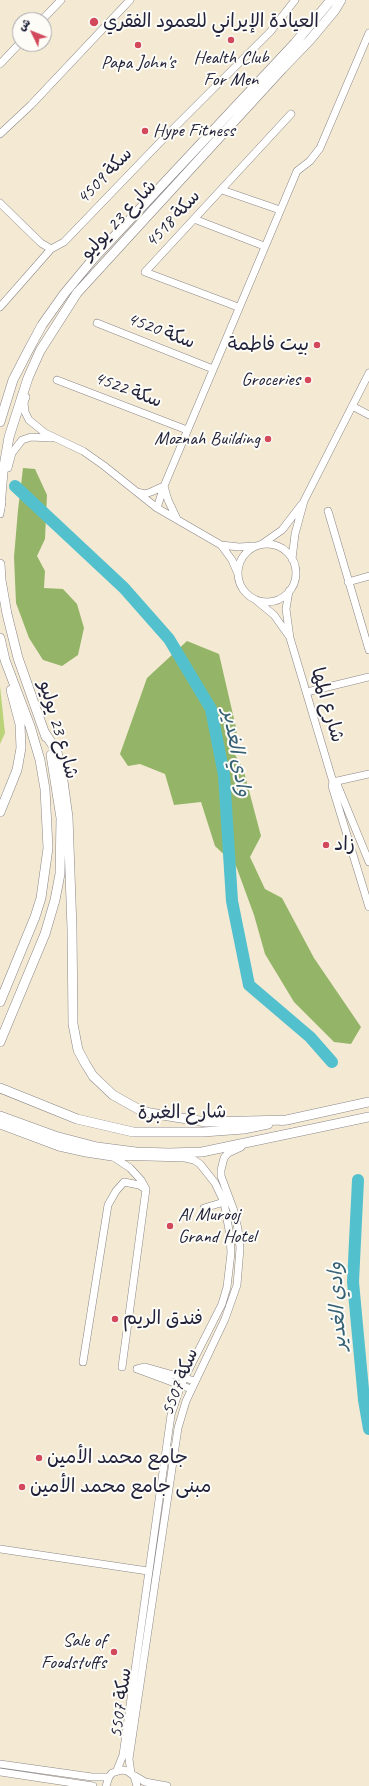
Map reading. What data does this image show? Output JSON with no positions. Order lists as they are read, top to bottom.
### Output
{
  "streets": {
    "main road": ["شارع 23 يوليو", "شارع الغبرة"],
    "street": [
      "سكة 4509",
      "سكة 4518",
      "سكة 4520",
      "سكة 4522",
      "شارع المها",
      "سكة 5507"
    ]
  },
  "crossings": [
    ["شارع الغبرة", "سكة 5507"]
  ],
  "water": ["وادي الغدير"],
  "places": [
    "العيادة الإيراني للعمود الفقري",
    "Health Club For Men",
    "Papa John's",
    "Hype Fitness",
    "بيت فاطمة",
    "Groceries",
    "Moznah Building",
    "زاد",
    "Al Murooj Grand Hotel",
    "فندق الريم",
    "جامع محمد الأمين",
    "مبنى جامع محمد الأمين",
    "Sale of Foodstuffs"
  ],
  "north": "top left"
}
